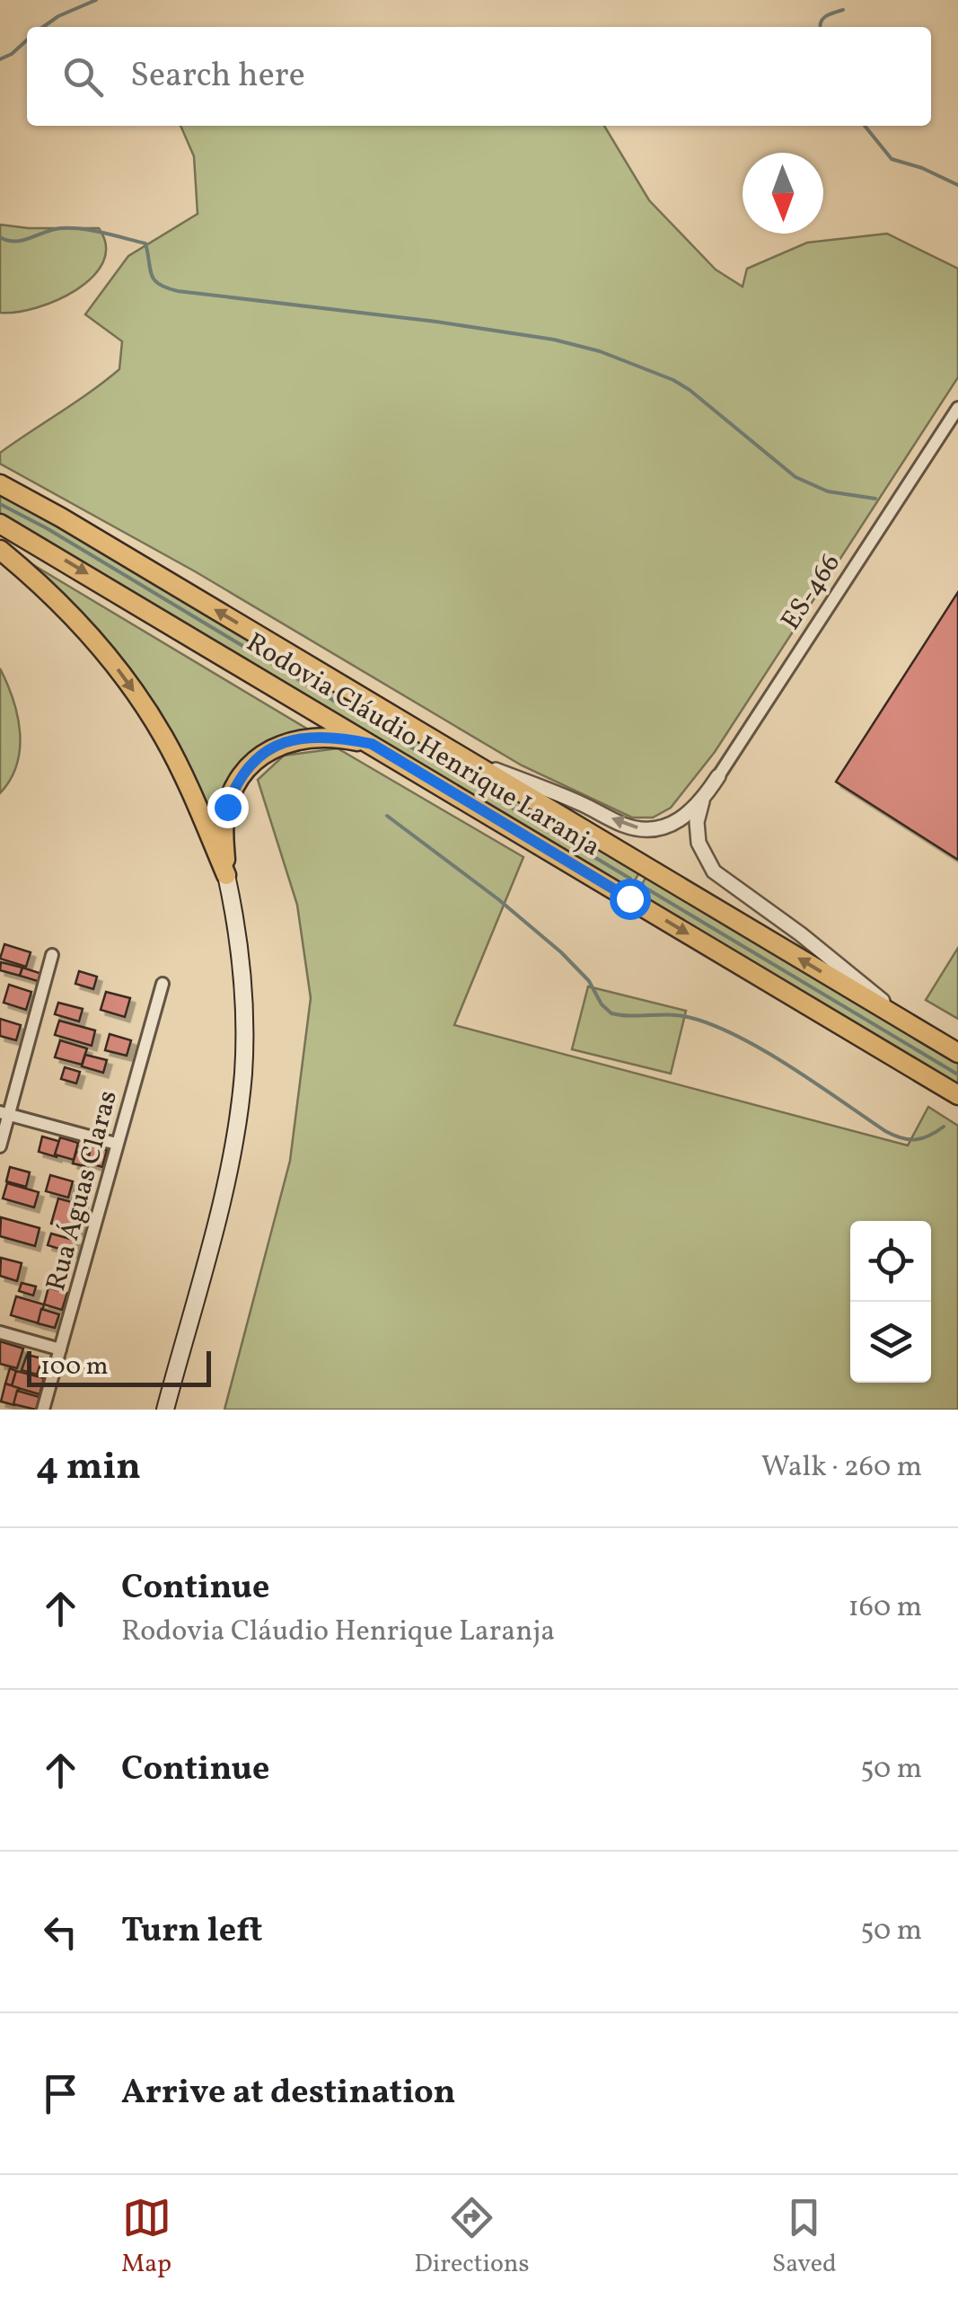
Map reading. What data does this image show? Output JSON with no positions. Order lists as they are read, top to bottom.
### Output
{
  "streets": {
    "main road": ["Rodovia Cláudio Henrique Laranja"],
    "street": ["ES-466", "Rua Águas Claras"]
  },
  "crossings": [
    ["ES-466", "Rodovia Cláudio Henrique Laranja"]
  ],
  "scale_bar": "100 m",
  "north": "bottom",
  "page": {
    "search": "Search here",
    "scale": "100 m",
    "heading": ["4 min", "Walk · 260 m"],
    "list": [
      ["Continue", "Rodovia Cláudio Henrique Laranja", "160 m"],
      ["Continue", "50 m"],
      ["Turn left", "50 m"],
      "Arrive at destination"
    ],
    "nav": ["Map", "Directions", "Saved"]
  }
}
